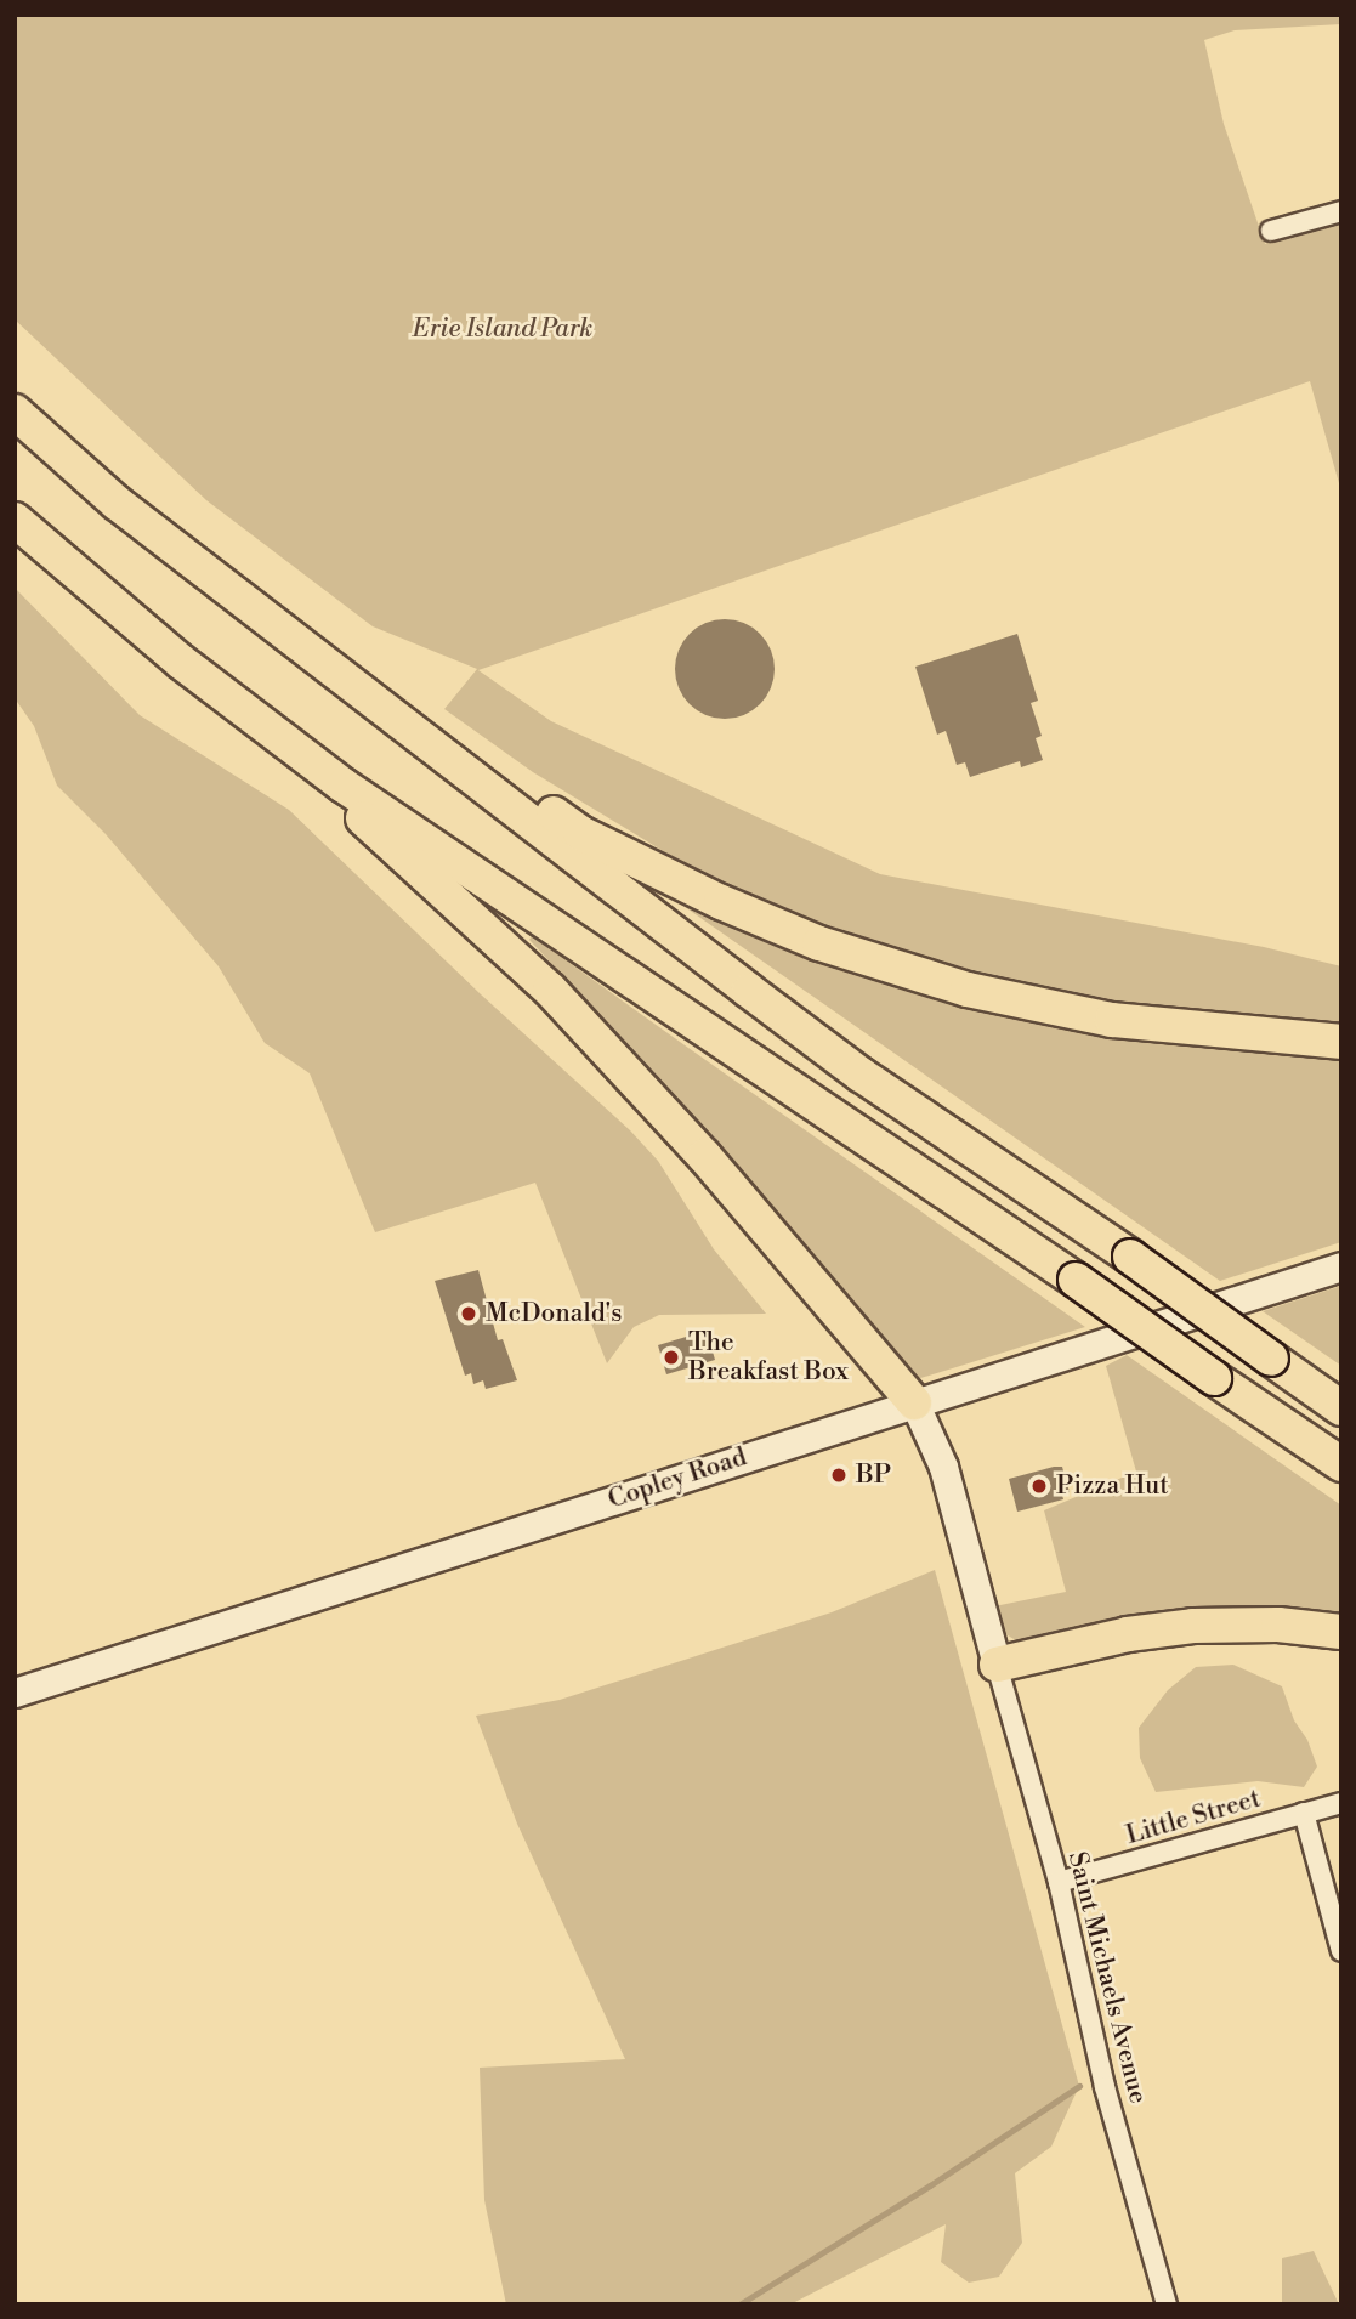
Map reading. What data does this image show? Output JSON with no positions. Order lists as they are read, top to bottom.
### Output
{
  "streets": {
    "main road": ["Copley Road"],
    "street": ["Little Street", "Saint Michaels Avenue"]
  },
  "crossings": [
    ["Little Street", "Saint Michaels Avenue"]
  ],
  "parks": ["Erie Island Park"],
  "places": [
    "McDonald's",
    "The Breakfast Box",
    "BP",
    "Pizza Hut"
  ]
}
